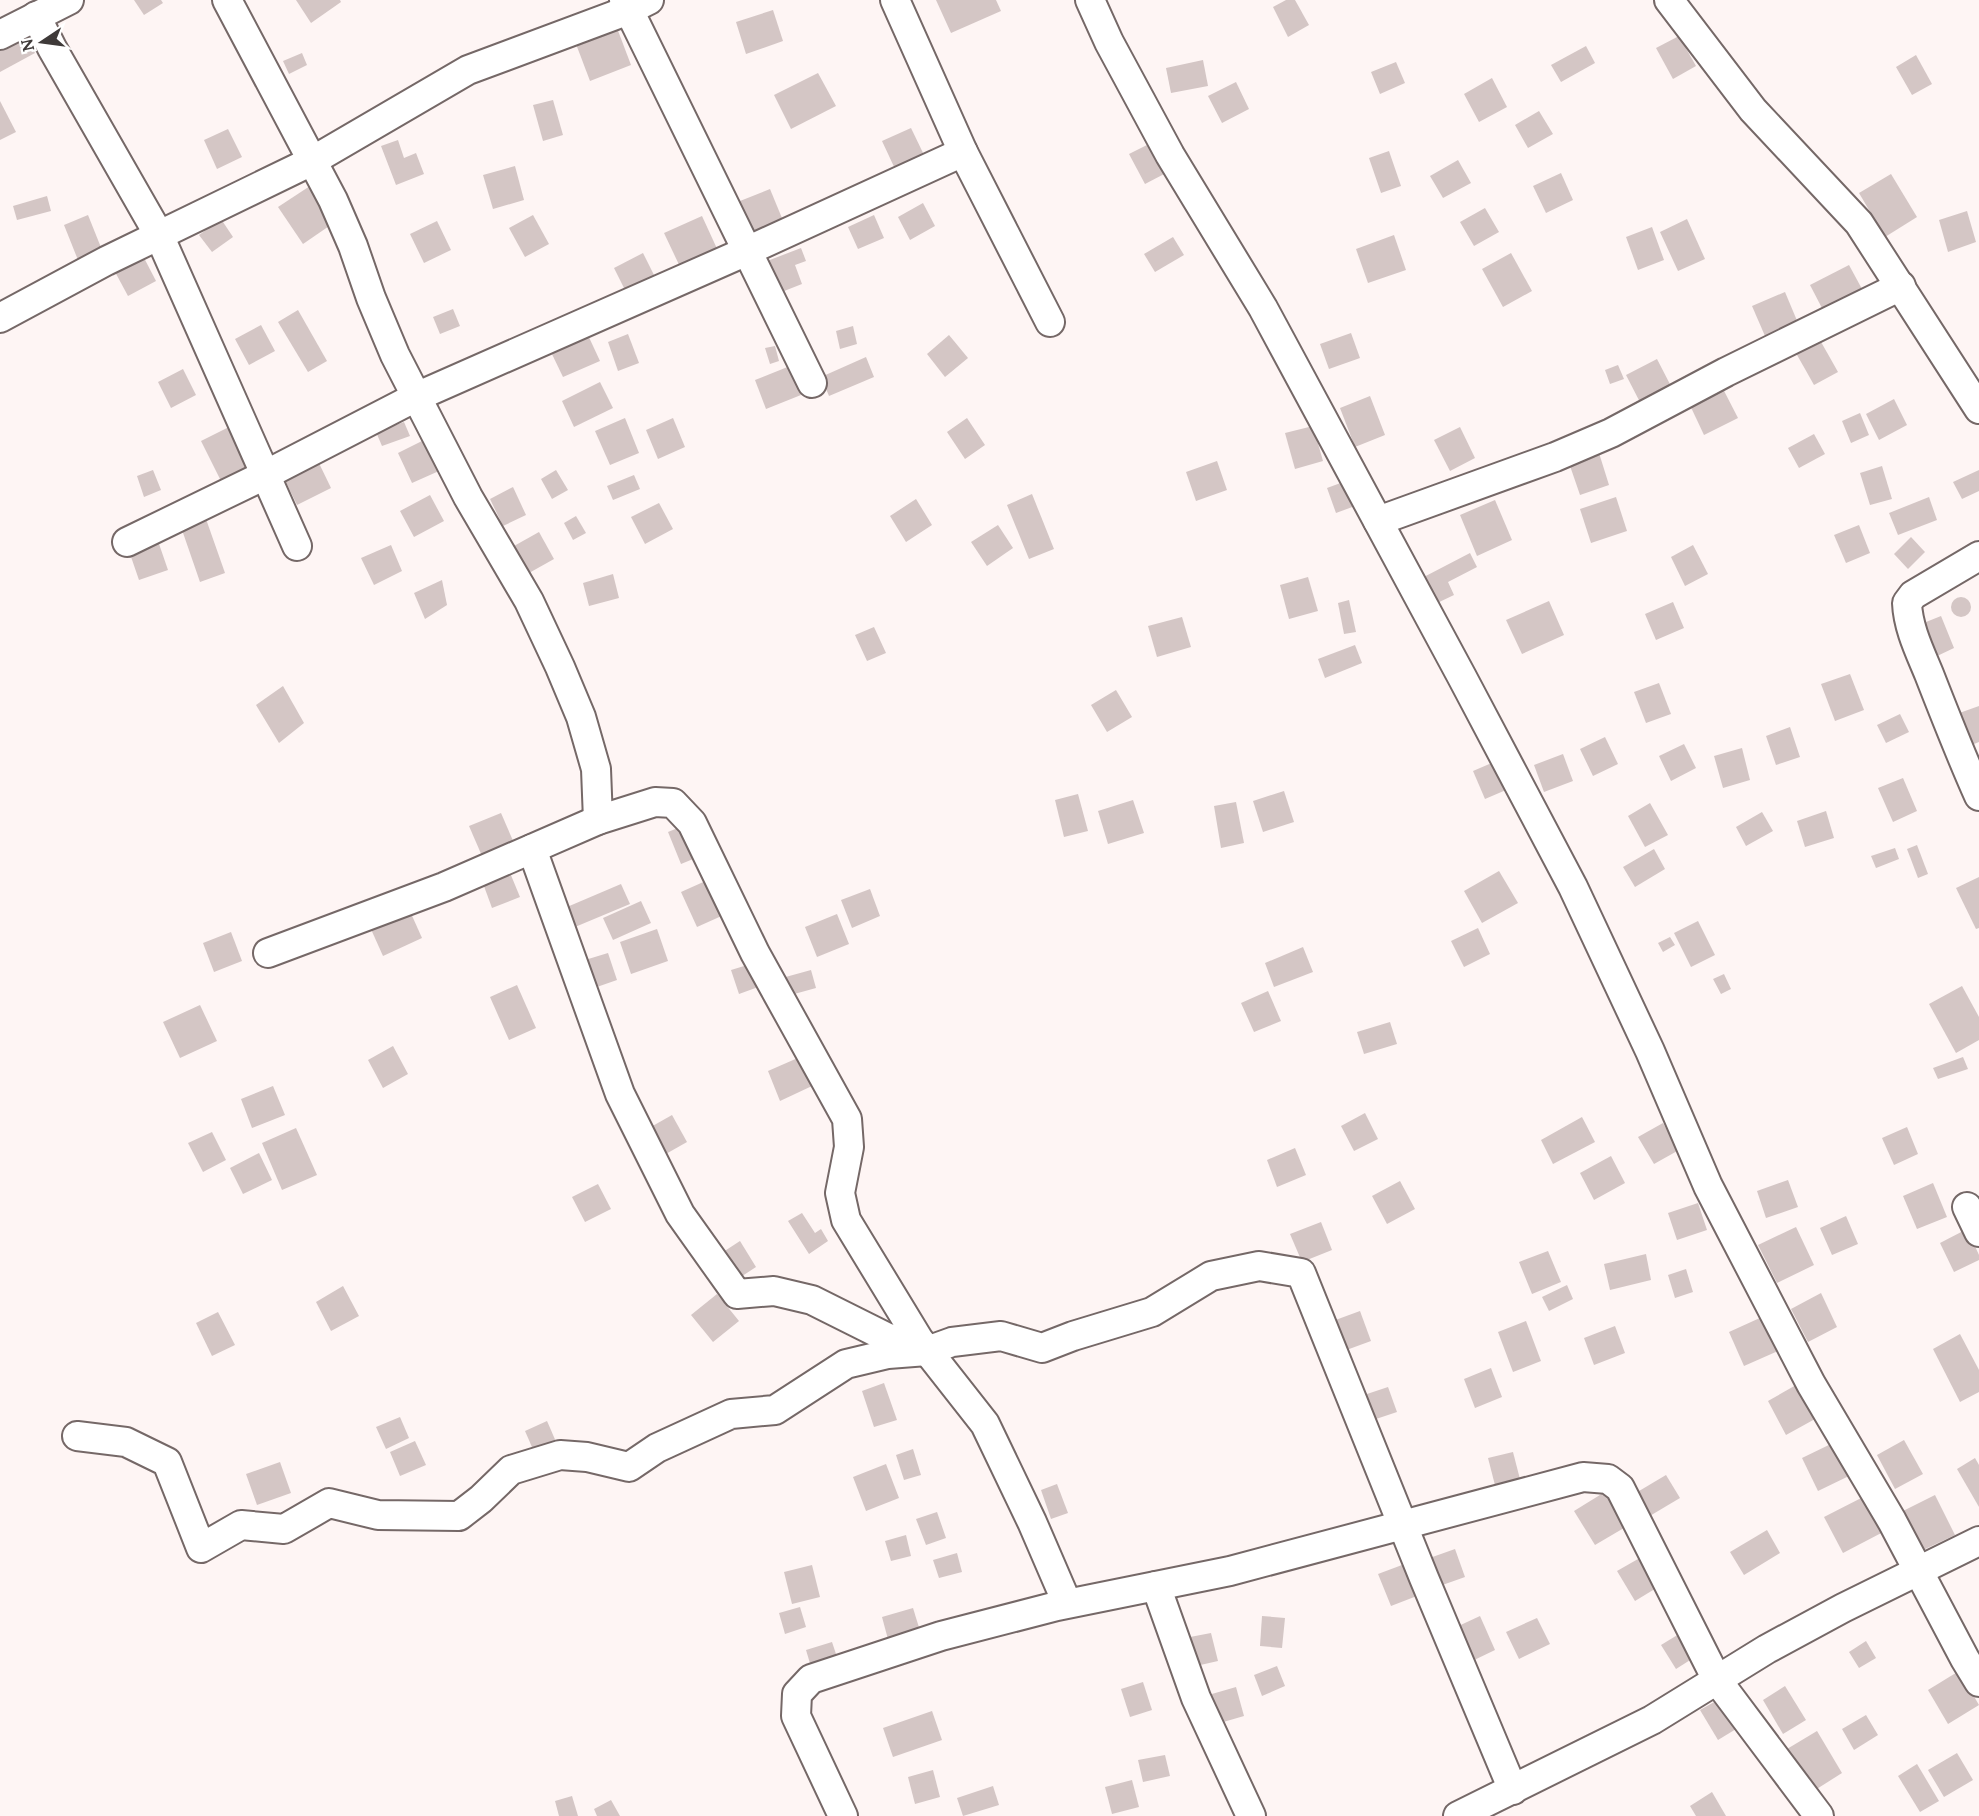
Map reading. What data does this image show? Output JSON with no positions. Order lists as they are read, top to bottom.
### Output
{
  "north": "left"
}
